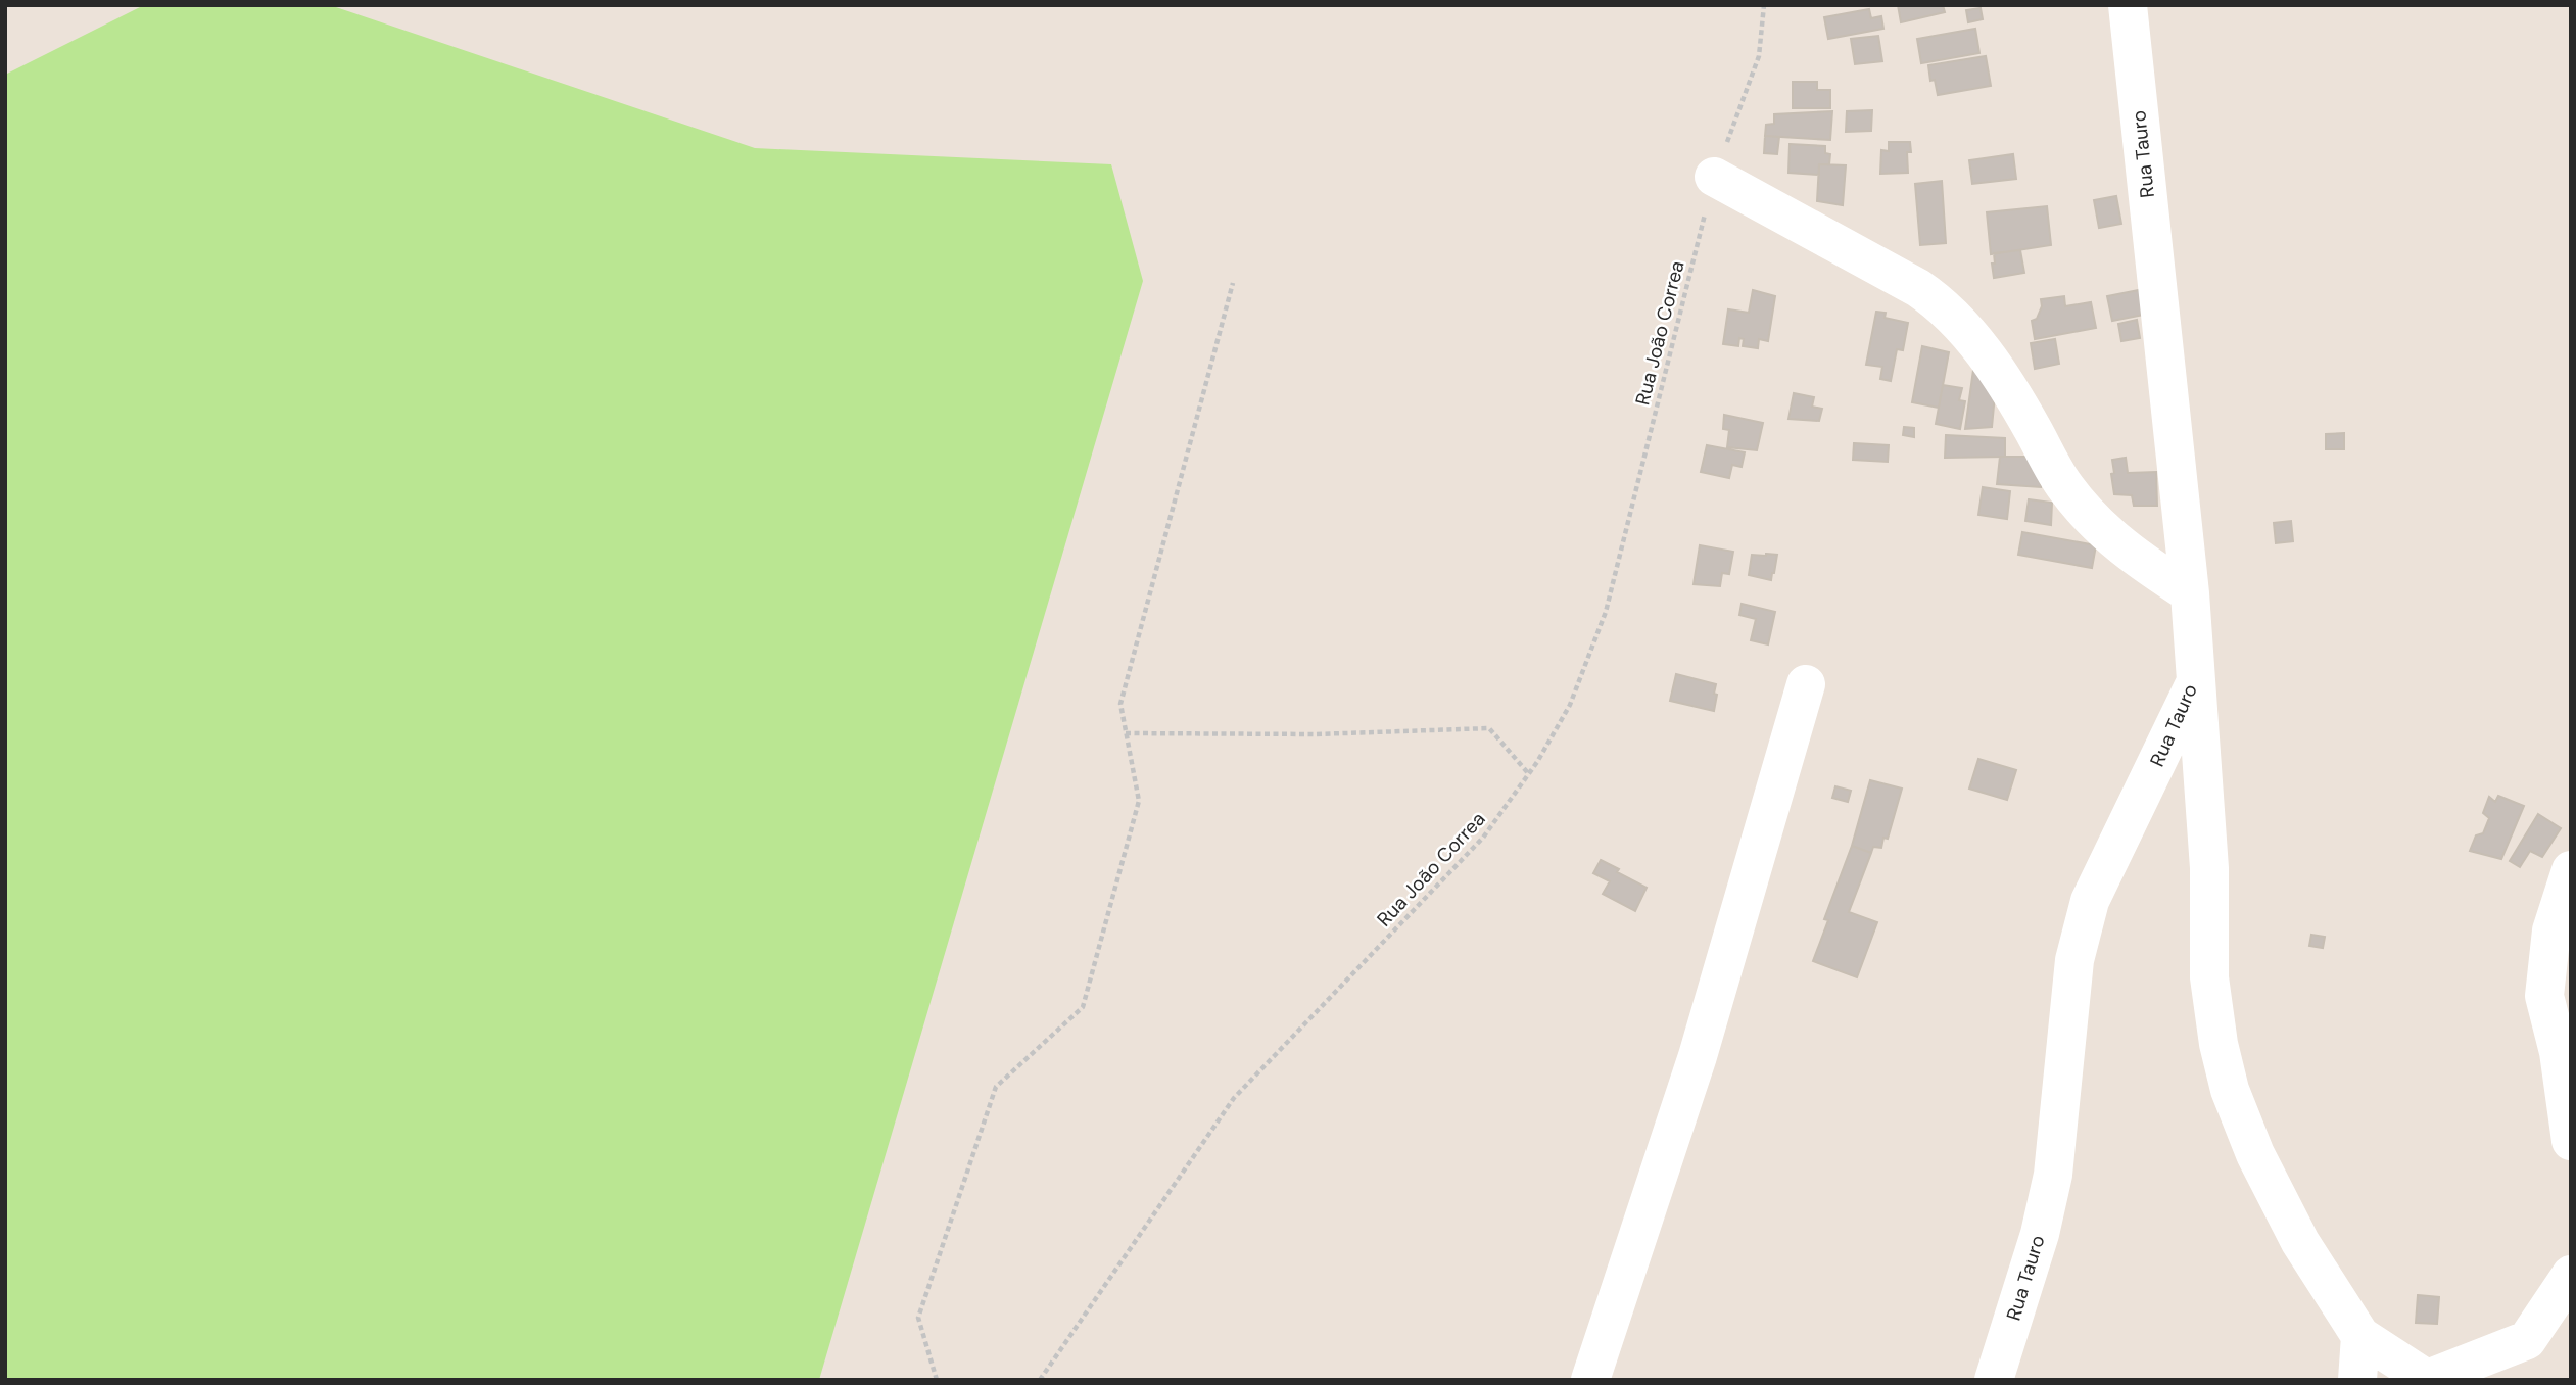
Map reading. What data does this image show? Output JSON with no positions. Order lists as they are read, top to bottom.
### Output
{
  "streets": {
    "street": ["Rua Tauro"],
    "path": ["Rua João Correa"]
  }
}
